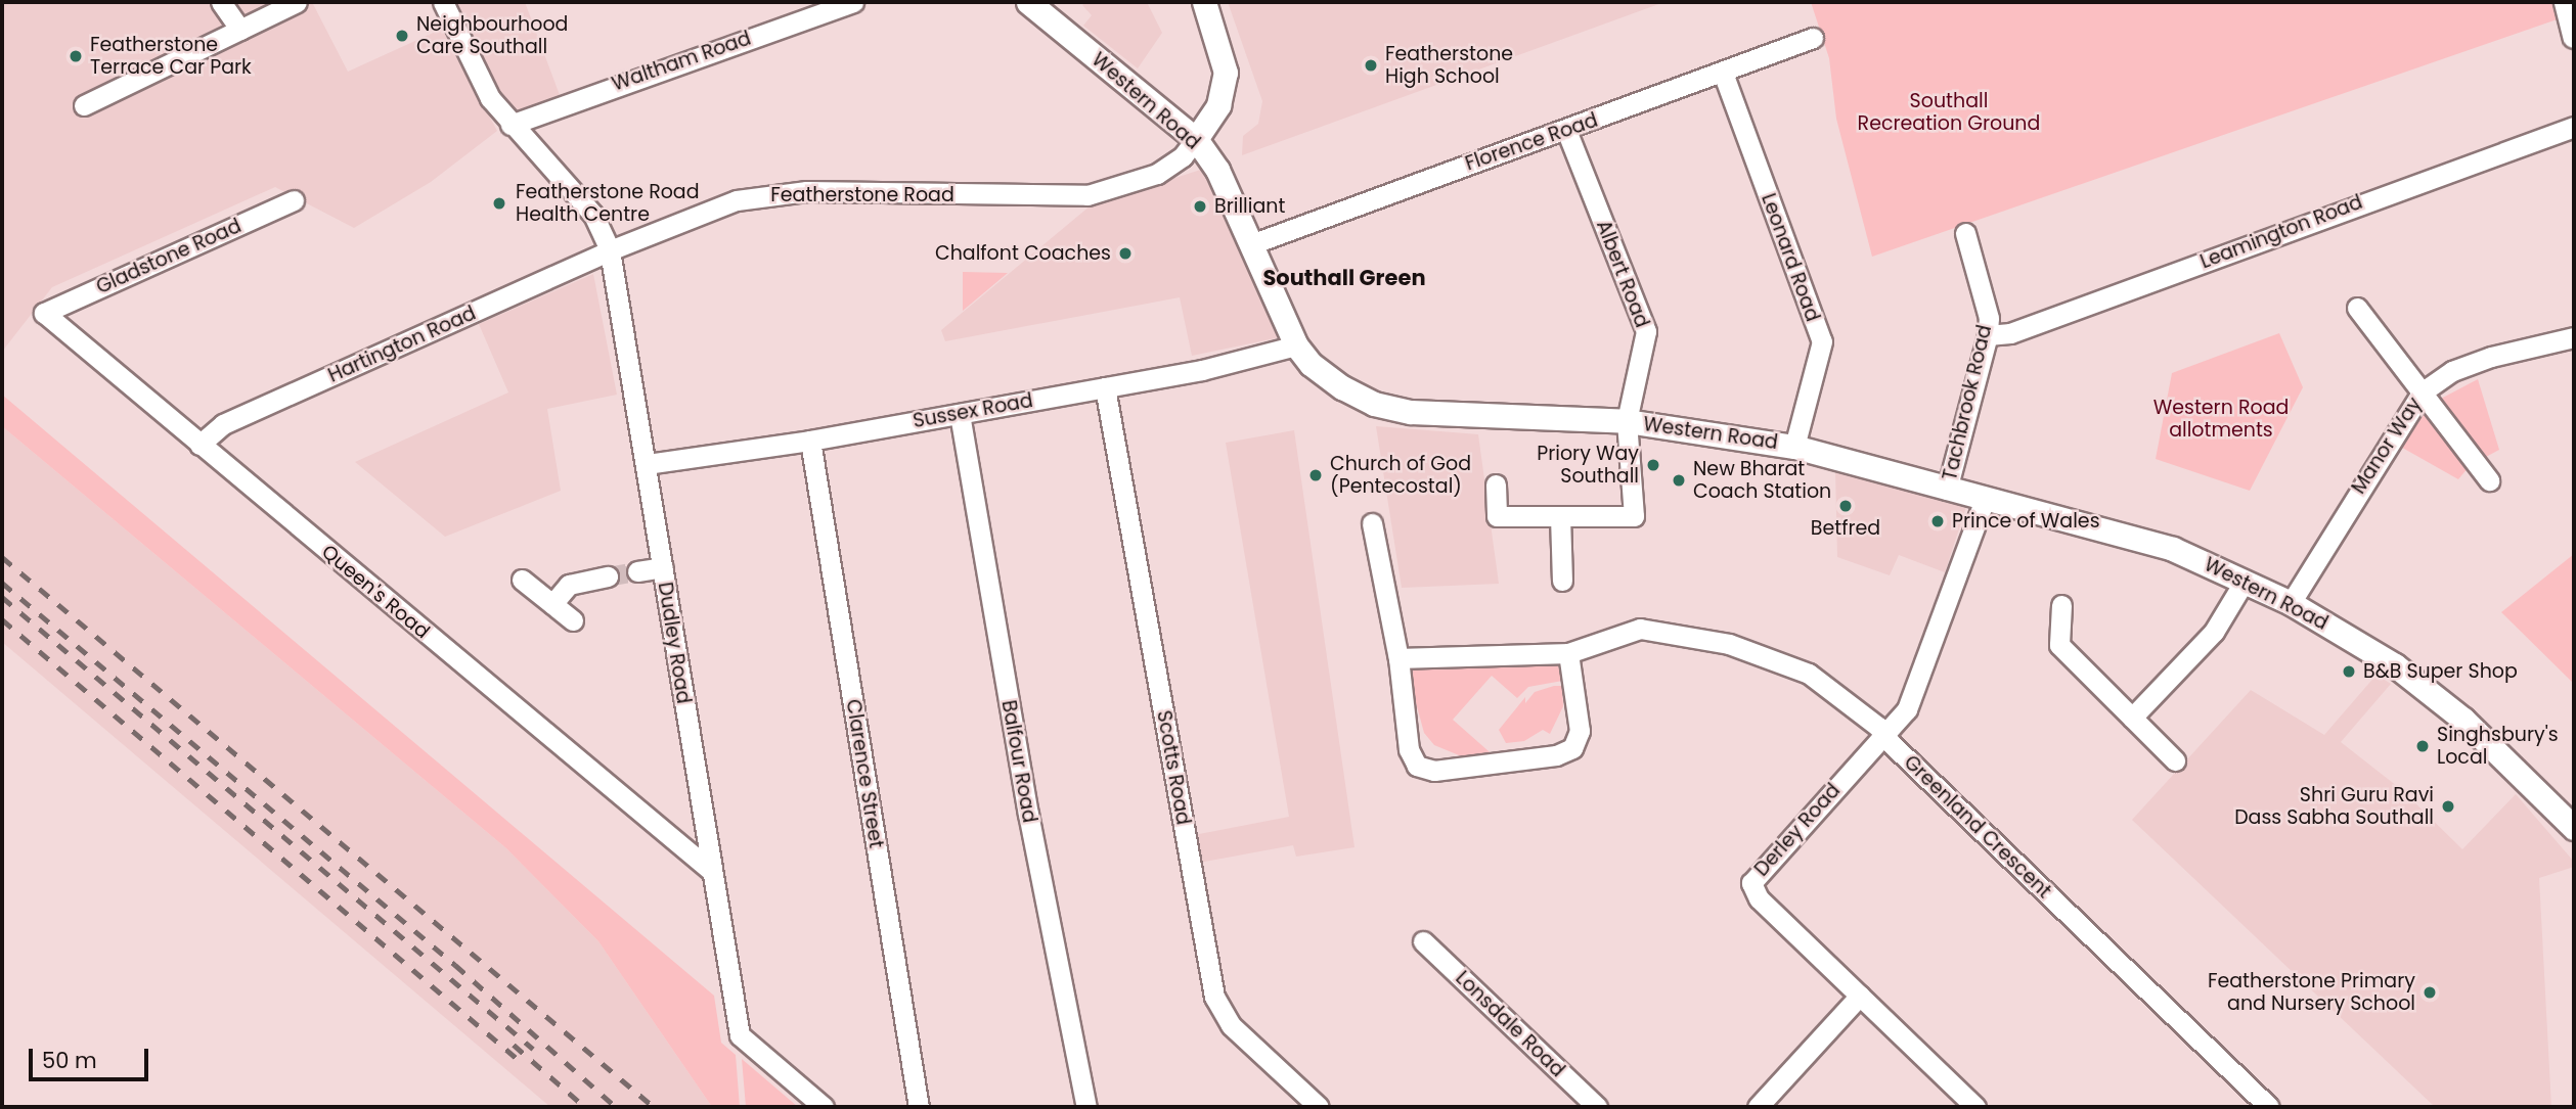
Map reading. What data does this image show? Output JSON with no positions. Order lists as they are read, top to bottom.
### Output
{
  "streets": {
    "street": [
      "Waltham Road",
      "Western Road",
      "Florence Road",
      "Featherstone Road",
      "Leamington Road",
      "Gladstone Road",
      "Leonard Road",
      "Albert Road",
      "Hartington Road",
      "Tachbrook Road",
      "Sussex Road",
      "Manor Way",
      "Queen's Road",
      "Dudley Road",
      "Balfour Road",
      "Scotts Road",
      "Clarence Street",
      "Greenland Crescent",
      "Derley Road",
      "Lonsdale Road"
    ]
  },
  "crossings": [
    ["Western Road", "Florence Road"],
    ["Western Road", "Featherstone Road"],
    ["Western Road", "Leonard Road"],
    ["Western Road", "Albert Road"],
    ["Western Road", "Tachbrook Road"],
    ["Western Road", "Sussex Road"],
    ["Western Road", "Manor Way"],
    ["Western Road", "Derley Road"],
    ["Florence Road", "Leonard Road"],
    ["Florence Road", "Albert Road"],
    ["Featherstone Road", "Hartington Road"],
    ["Featherstone Road", "Dudley Road"],
    ["Leamington Road", "Tachbrook Road"],
    ["Gladstone Road", "Queen's Road"],
    ["Hartington Road", "Queen's Road"],
    ["Hartington Road", "Dudley Road"],
    ["Sussex Road", "Dudley Road"],
    ["Sussex Road", "Balfour Road"],
    ["Sussex Road", "Scotts Road"],
    ["Sussex Road", "Clarence Street"],
    ["Queen's Road", "Dudley Road"],
    ["Greenland Crescent", "Derley Road"]
  ],
  "districts": ["Southall Green"],
  "parks": ["Southall Recreation Ground", "Western Road allotments"],
  "places": [
    "Neighbourhood Care Southall",
    "Featherstone Terrace Car Park",
    "Featherstone High School",
    "Featherstone Road Health Centre",
    "Brilliant",
    "Chalfont Coaches",
    "Priory Way Southall",
    "Church of God (Pentecostal)",
    "New Bharat Coach Station",
    "Betfred",
    "Prince of Wales",
    "B&B Super Shop",
    "Singhsbury's Local",
    "Shri Guru Ravi Dass Sabha Southall",
    "Featherstone Primary and Nursery School"
  ],
  "scale_bar": "50 m"
}
